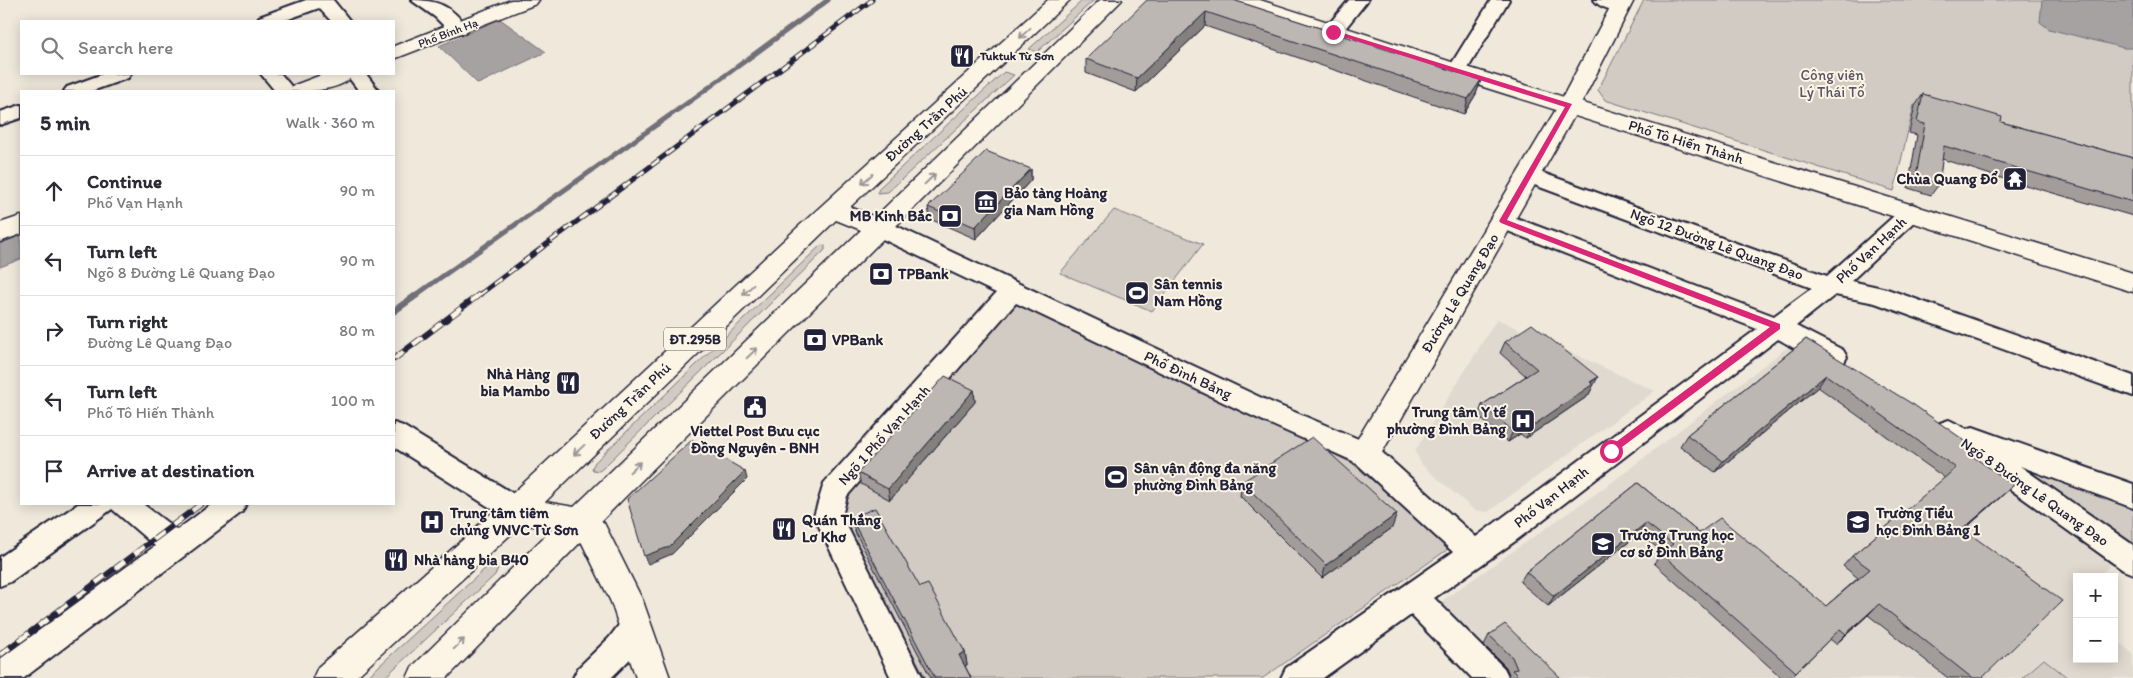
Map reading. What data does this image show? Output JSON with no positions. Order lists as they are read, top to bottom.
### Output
{
  "streets": {
    "main road": [
      "Phố Bính Hạ",
      "Đường Trần Phú",
      "Phố Tô Hiến Thành",
      "Đường Lê Quang Đạo",
      "ĐT.295B"
    ],
    "street": [
      "Ngõ 12 Đường Lê Quang Đạo",
      "Phố Vạn Hạnh",
      "Phố Đình Bảng",
      "Ngõ 1 Phố Vạn Hạnh",
      "Ngõ 8 Đường Lê Quang Đạo"
    ]
  },
  "crossings": [
    ["Phố Tô Hiến Thành", "Phố Vạn Hạnh"],
    ["Phố Tô Hiến Thành", "Đường Lê Quang Đạo"],
    ["Ngõ 12 Đường Lê Quang Đạo", "Phố Vạn Hạnh"],
    ["Ngõ 12 Đường Lê Quang Đạo", "Đường Lê Quang Đạo"],
    ["Phố Vạn Hạnh", "Phố Đình Bảng"],
    ["Đường Lê Quang Đạo", "Phố Đình Bảng"],
    ["ĐT.295B", "Phố Đình Bảng"],
    ["Phố Đình Bảng", "Ngõ 1 Phố Vạn Hạnh"]
  ],
  "parks": ["Công viên Lý Thái Tổ"],
  "places": {
    "restaurant": [
      "Tuktuk Từ Sơn",
      "Nhà Hàng bia Mambo",
      "Quán Thắng Lơ Khơ",
      "Nhà hàng bia B40"
    ],
    "temple": ["Chùa Quang Đổ"],
    "museum": ["Bảo tàng Hoàng gia Nam Hồng"],
    "bank": ["MB Kinh Bắc", "TPBank", "VPBank"],
    "sports": ["Sân tennis Nam Hồng", "Sân vận động đa năng phường Đình Bảng"],
    "public building": ["Viettel Post Bưu cục Đồng Nguyên - BNH"],
    "hospital": ["Trung tâm Y tế phường Đình Bảng", "Trung tâm tiêm chủng VNVC Từ Sơn"],
    "school or university": ["Trường Tiểu học Đình Bảng 1", "Trường Trung học cơ sở Đình Bảng"]
  },
  "page": {
    "search": "Search here",
    "heading": ["5 min", "Walk · 360 m"],
    "list": [
      ["Continue", "Phố Vạn Hạnh", "90 m"],
      ["Turn left", "Ngõ 8 Đường Lê Quang Đạo", "90 m"],
      ["Turn right", "Đường Lê Quang Đạo", "80 m"],
      ["Turn left", "Phố Tô Hiến Thành", "100 m"],
      "Arrive at destination"
    ],
    "map_buttons": ["+", "−"]
  }
}
